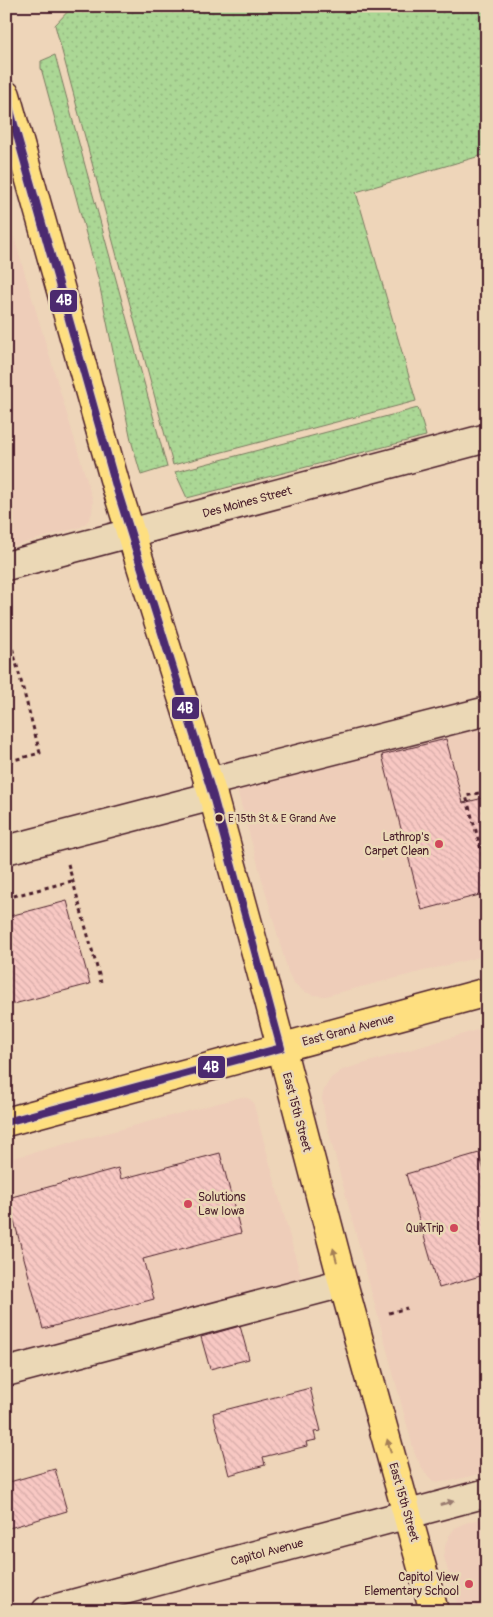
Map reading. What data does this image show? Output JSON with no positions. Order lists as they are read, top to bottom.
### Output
{
  "streets": {
    "main road": ["East Grand Avenue", "East 15th Street"],
    "street": ["Des Moines Street", "Capitol Avenue"]
  },
  "crossings": [
    ["Des Moines Street", "East 15th Street"],
    ["East Grand Avenue", "East 15th Street"],
    ["East 15th Street", "Capitol Avenue"]
  ],
  "places": [
    "E 15th St & E Grand Ave",
    "Lathrop's Carpet Clean",
    "Solutions Law Iowa",
    "QuikTrip",
    "Capitol View Elementary School"
  ],
  "lines": ["transit line 4B"]
}
